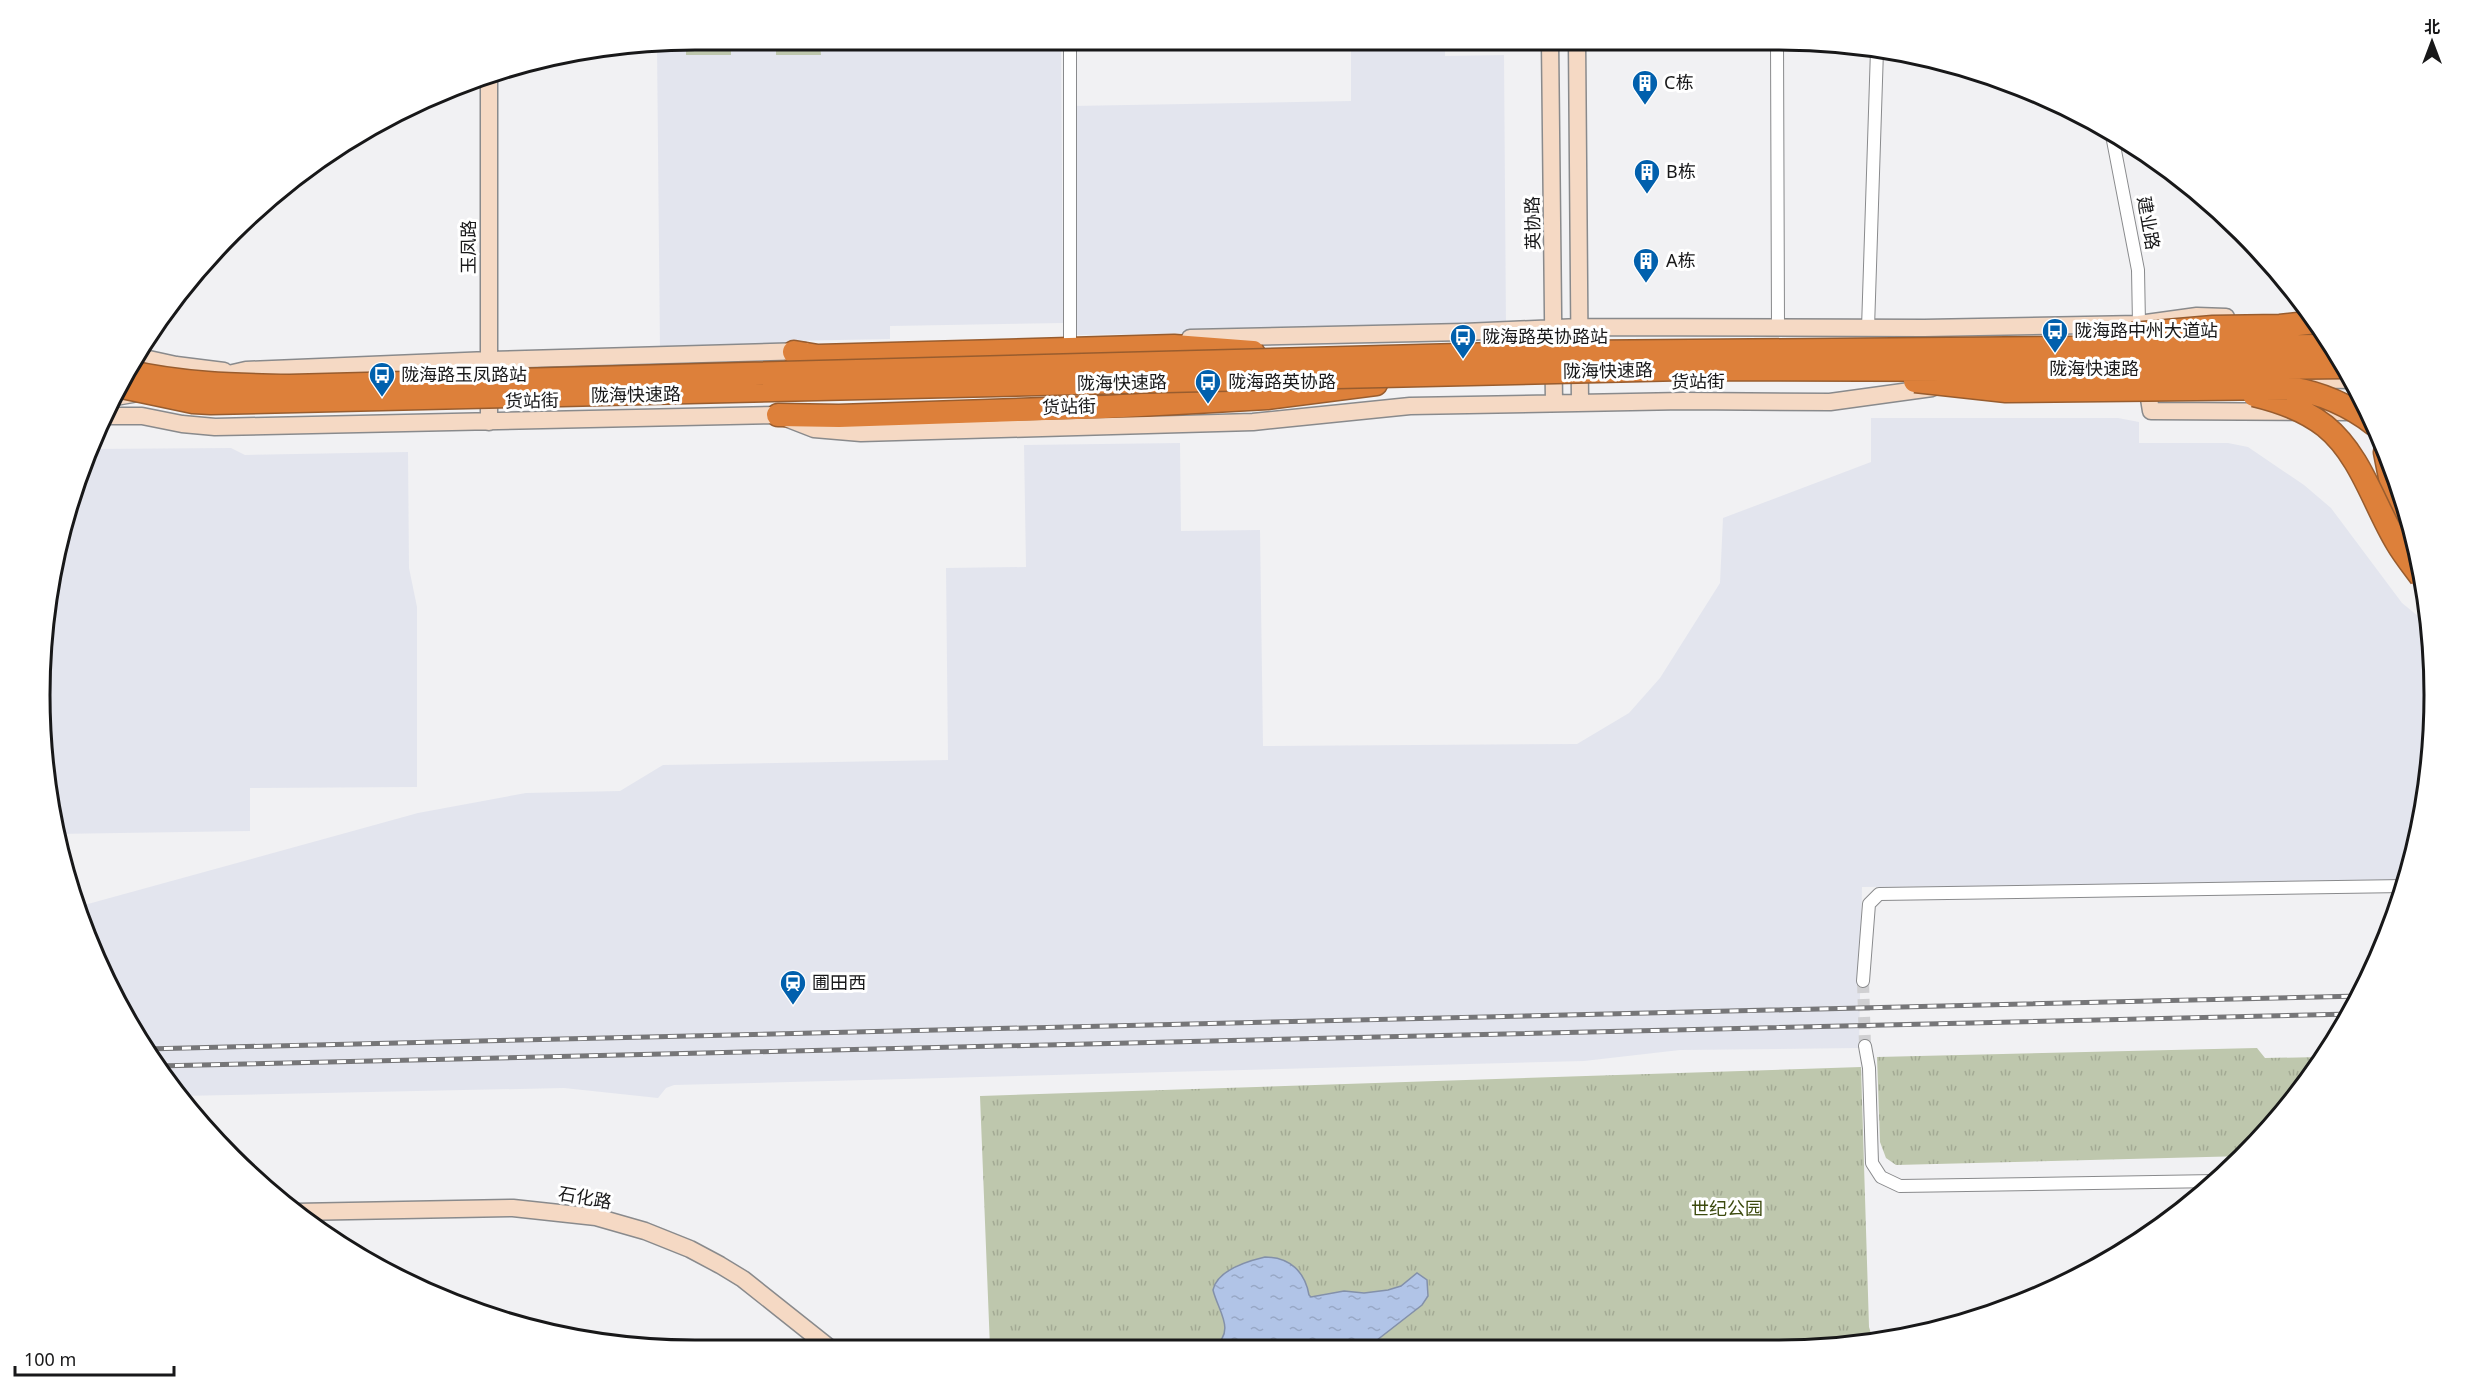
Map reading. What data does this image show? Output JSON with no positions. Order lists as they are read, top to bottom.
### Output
{
  "streets": {
    "highway": ["陇海快速路"],
    "street": [
      "英协路",
      "建业路",
      "玉凤路",
      "货站街",
      "石化路"
    ]
  },
  "crossings": [
    ["英协路", "货站街"],
    ["玉凤路", "货站街"]
  ],
  "parks": ["世纪公园"],
  "places": {
    "building": ["C栋", "B栋", "A栋"],
    "bus stop": [
      "陇海路中州大道站",
      "陇海路英协路站",
      "陇海路玉凤路站",
      "陇海路英协路"
    ],
    "station": ["圃田西"]
  },
  "scale_bar": "100 m",
  "north": "top"
}
